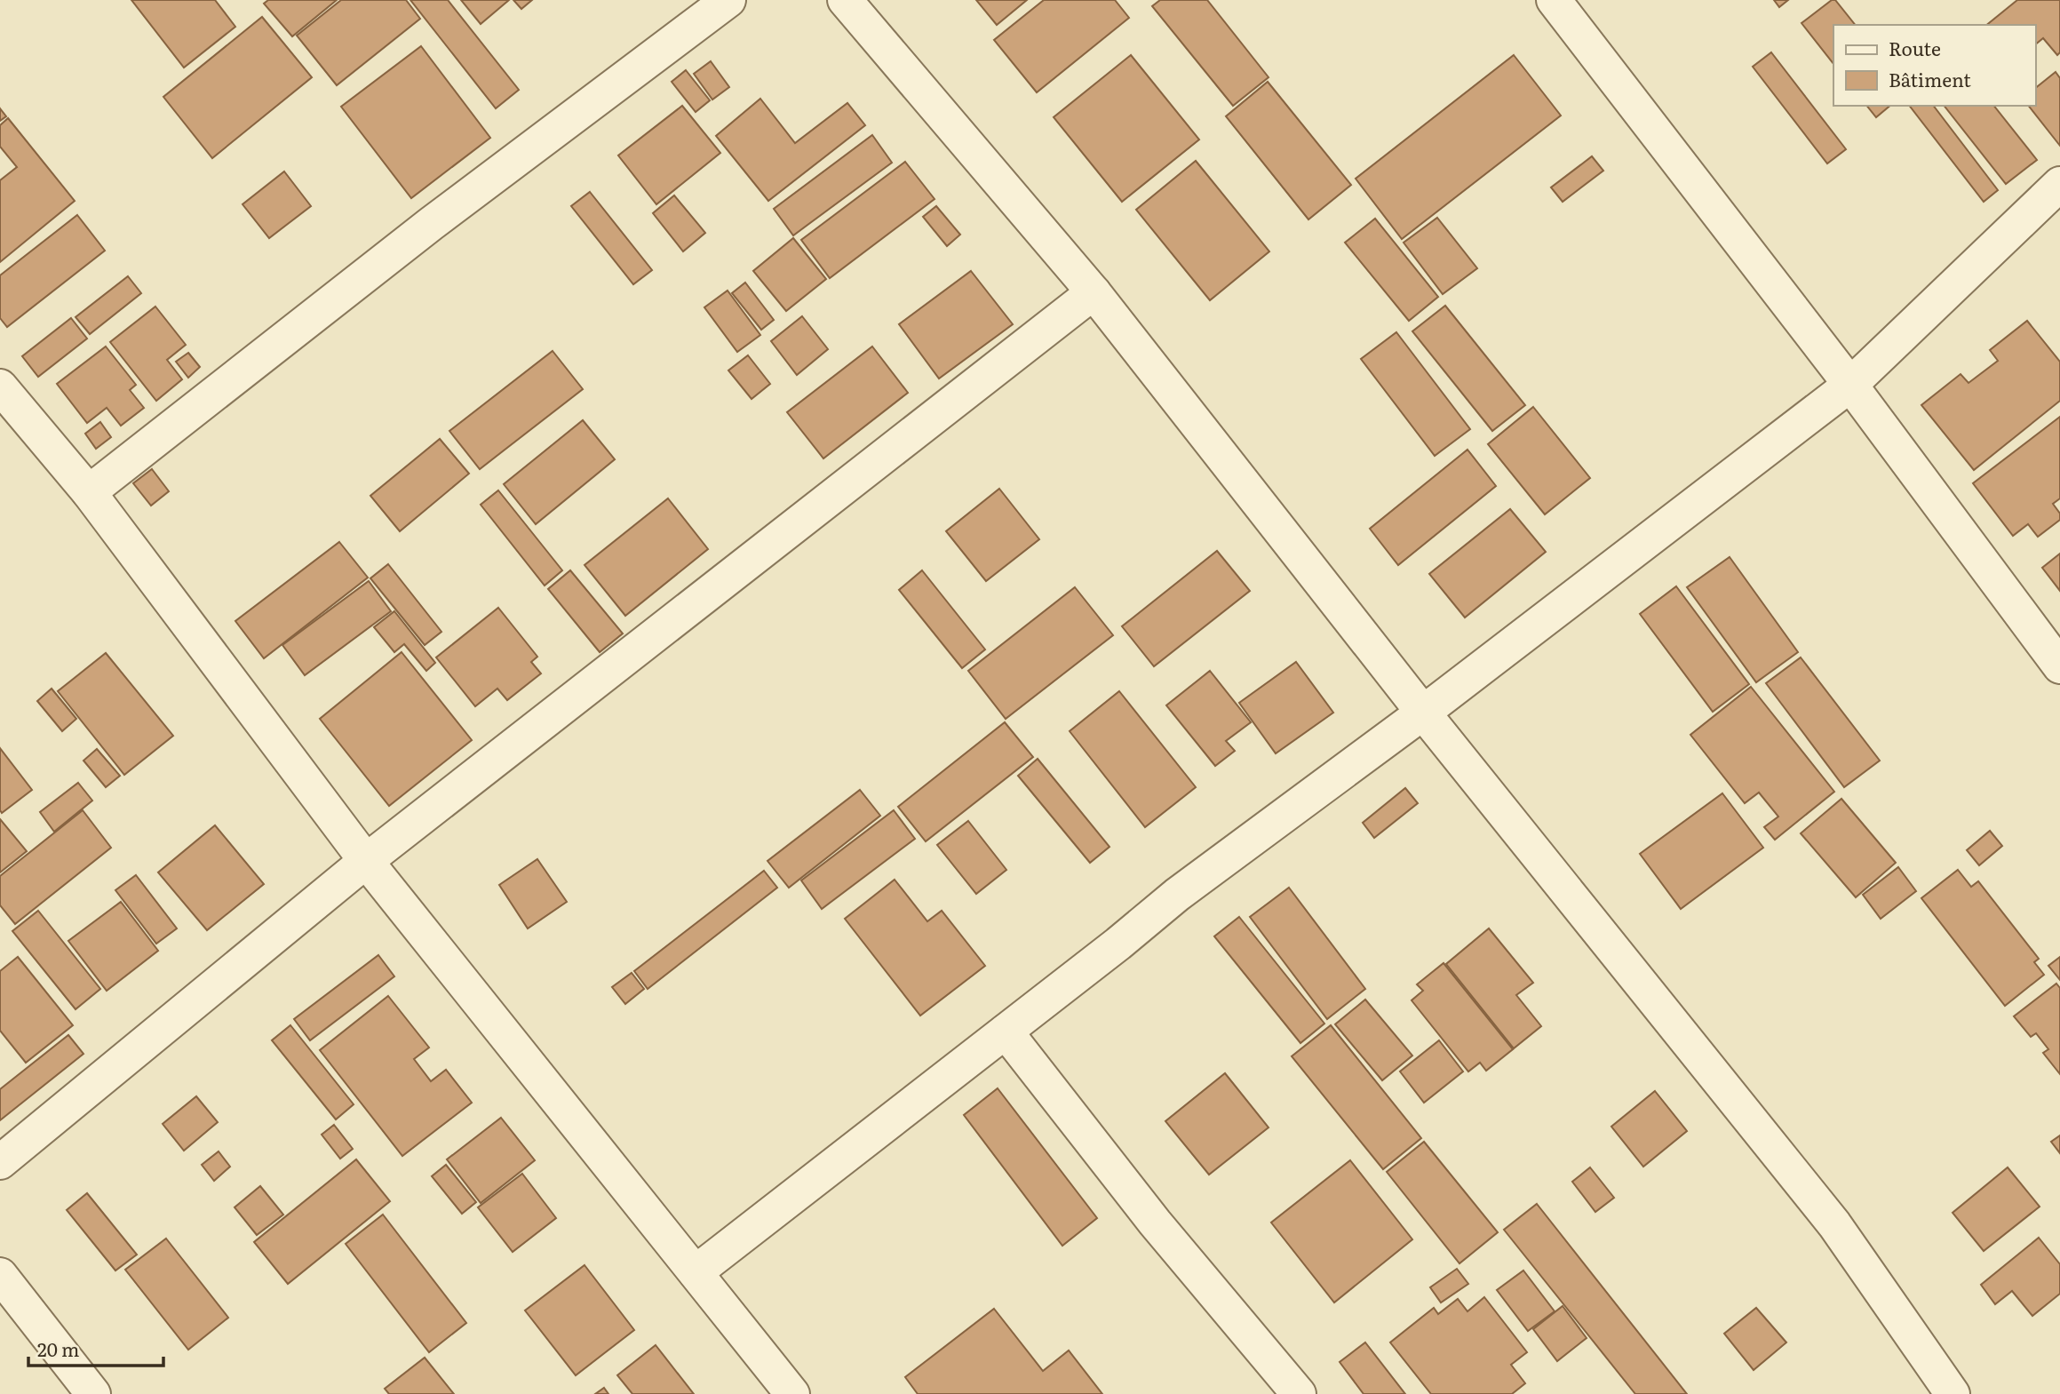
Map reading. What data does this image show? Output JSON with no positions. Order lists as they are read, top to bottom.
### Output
{
  "legend": ["Route", "Bâtiment"],
  "scale_bar": "20 m"
}
